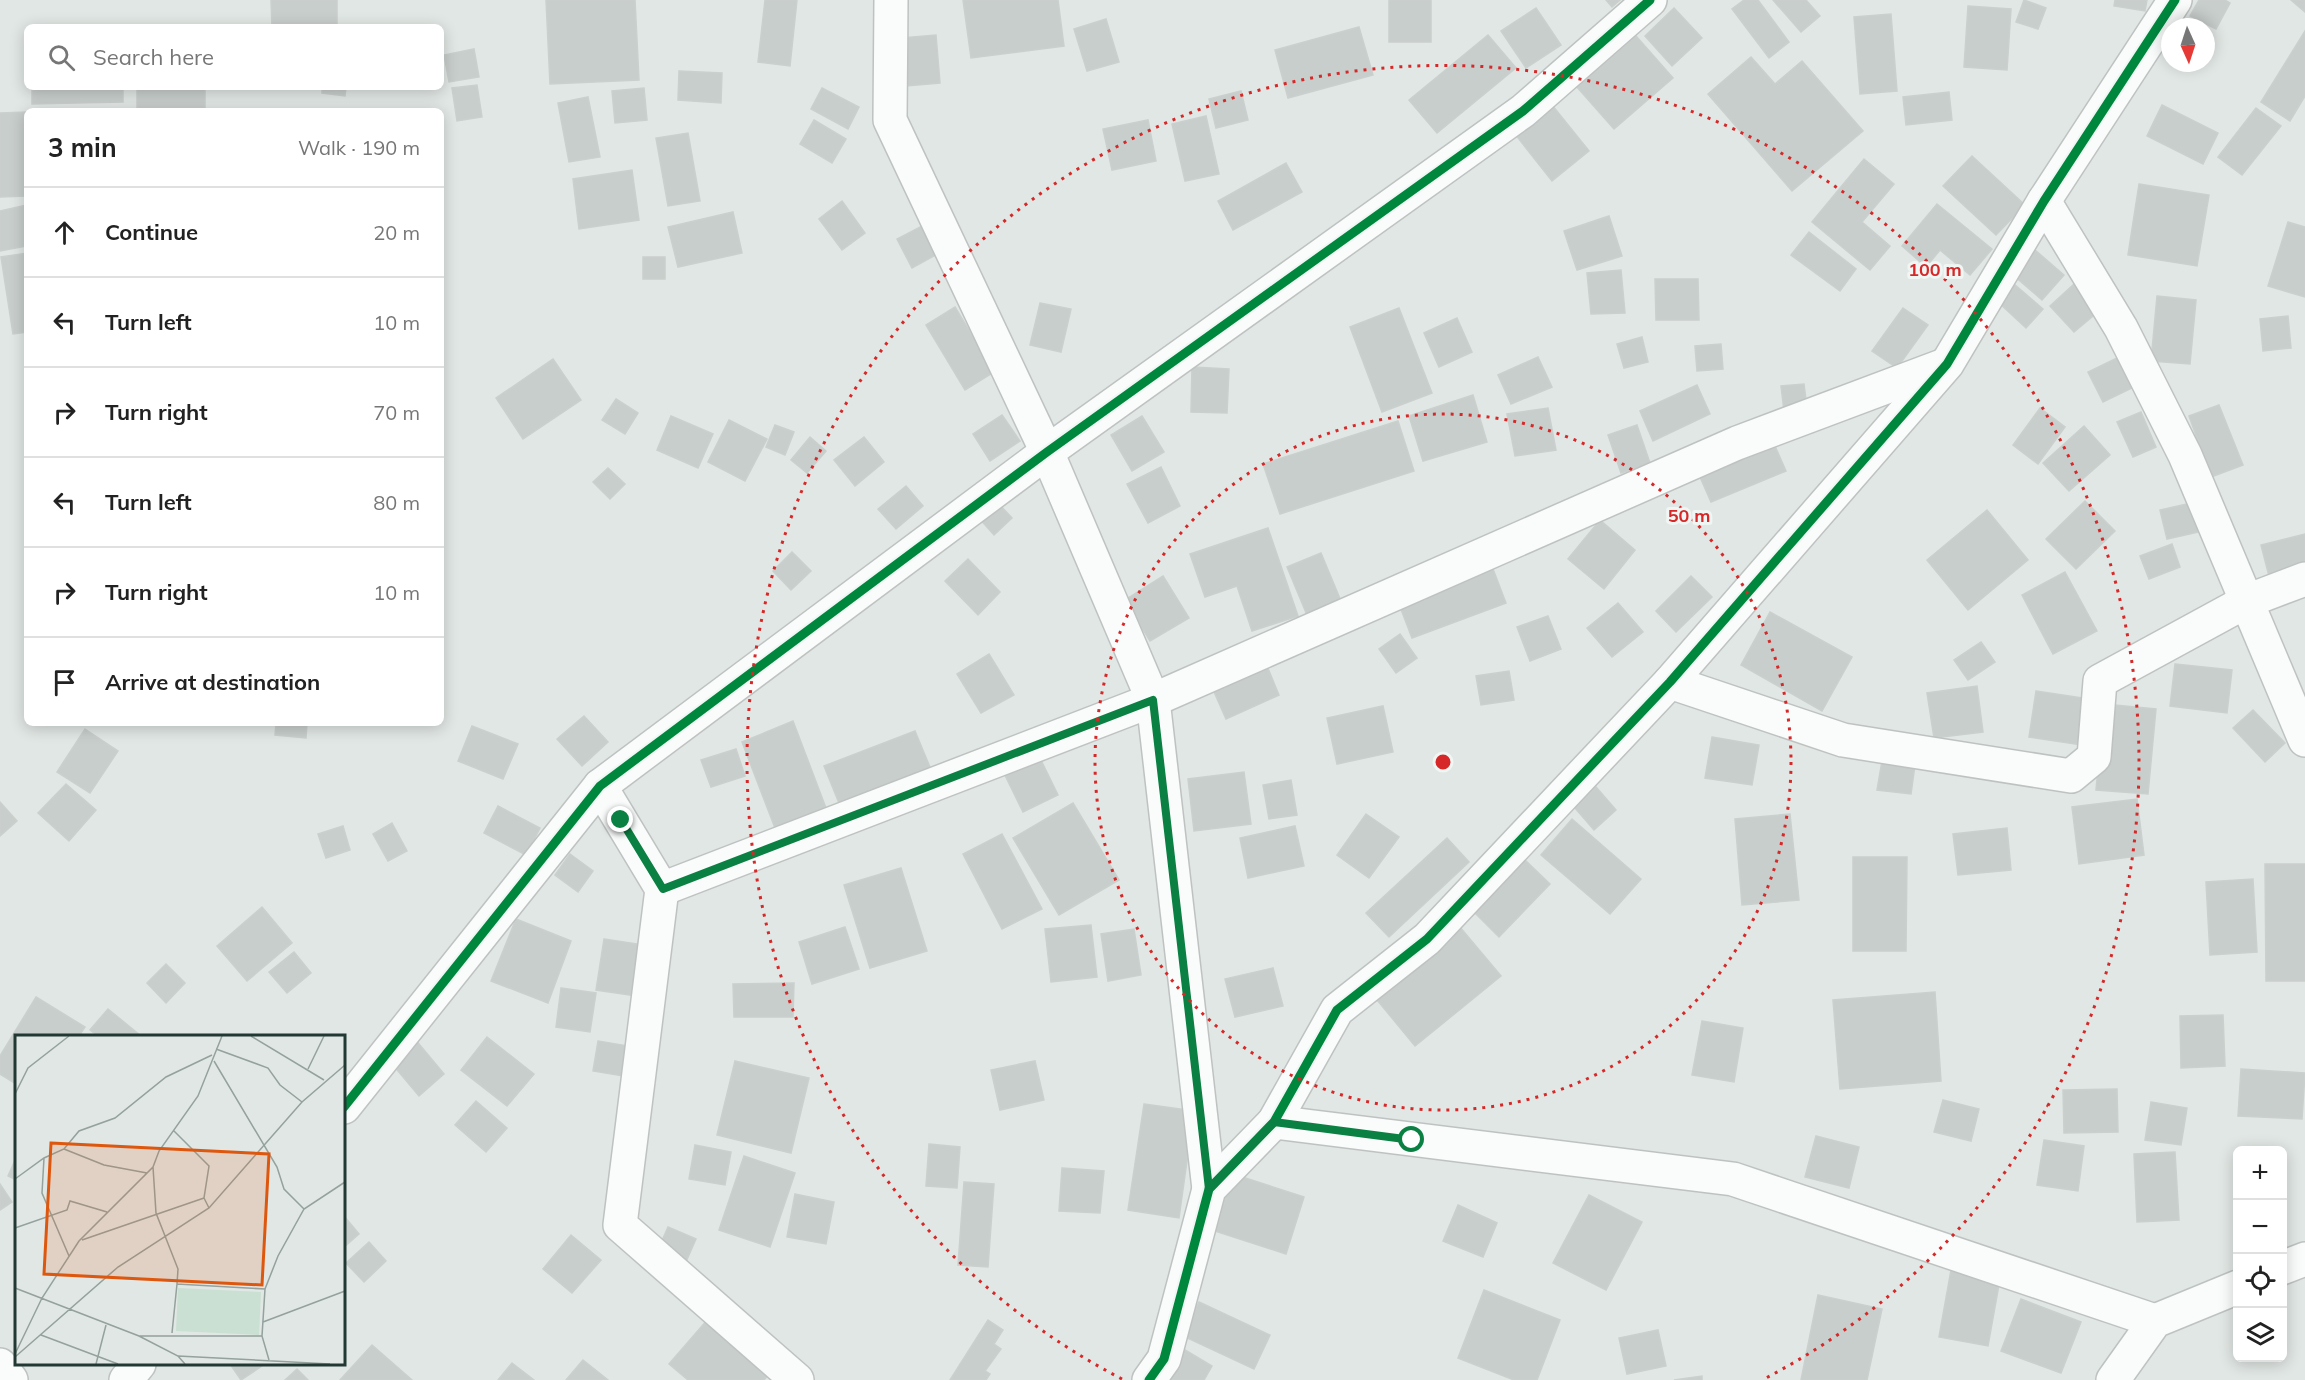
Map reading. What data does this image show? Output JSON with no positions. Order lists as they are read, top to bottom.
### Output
{
  "north": "bottom",
  "page": {
    "search": "Search here",
    "heading": ["3 min", "Walk · 190 m"],
    "list": [
      ["Continue", "20 m"],
      ["Turn left", "10 m"],
      ["Turn right", "70 m"],
      ["Turn left", "80 m"],
      ["Turn right", "10 m"],
      "Arrive at destination"
    ],
    "map_buttons": ["+", "−"]
  },
  "rings": ["100 m", "50 m"]
}
